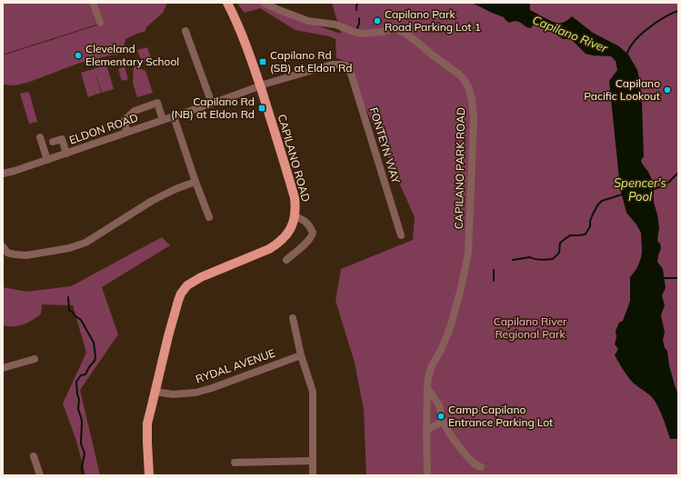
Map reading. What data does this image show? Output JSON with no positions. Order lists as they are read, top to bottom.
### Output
{
  "streets": {
    "main road": ["CAPILANO ROAD"],
    "street": [
      "ELDON ROAD",
      "FONTEYN WAY",
      "CAPILANO PARK ROAD",
      "RYDAL AVENUE"
    ]
  },
  "crossings": [
    ["ELDON ROAD", "FONTEYN WAY"],
    ["ELDON ROAD", "CAPILANO ROAD"],
    ["CAPILANO ROAD", "RYDAL AVENUE"]
  ],
  "water": ["Capilano River", "Spencer's Pool"],
  "parks": ["Capilano River Regional Park"],
  "places": {
    "other": [
      "Capilano Park Road Parking Lot 1",
      "Cleveland Elementary School",
      "Capilano Pacific Lookout",
      "Camp Capilano Entrance Parking Lot"
    ],
    "transit": ["Capilano Rd (SB) at Eldon Rd", "Capilano Rd (NB) at Eldon Rd"]
  }
}
